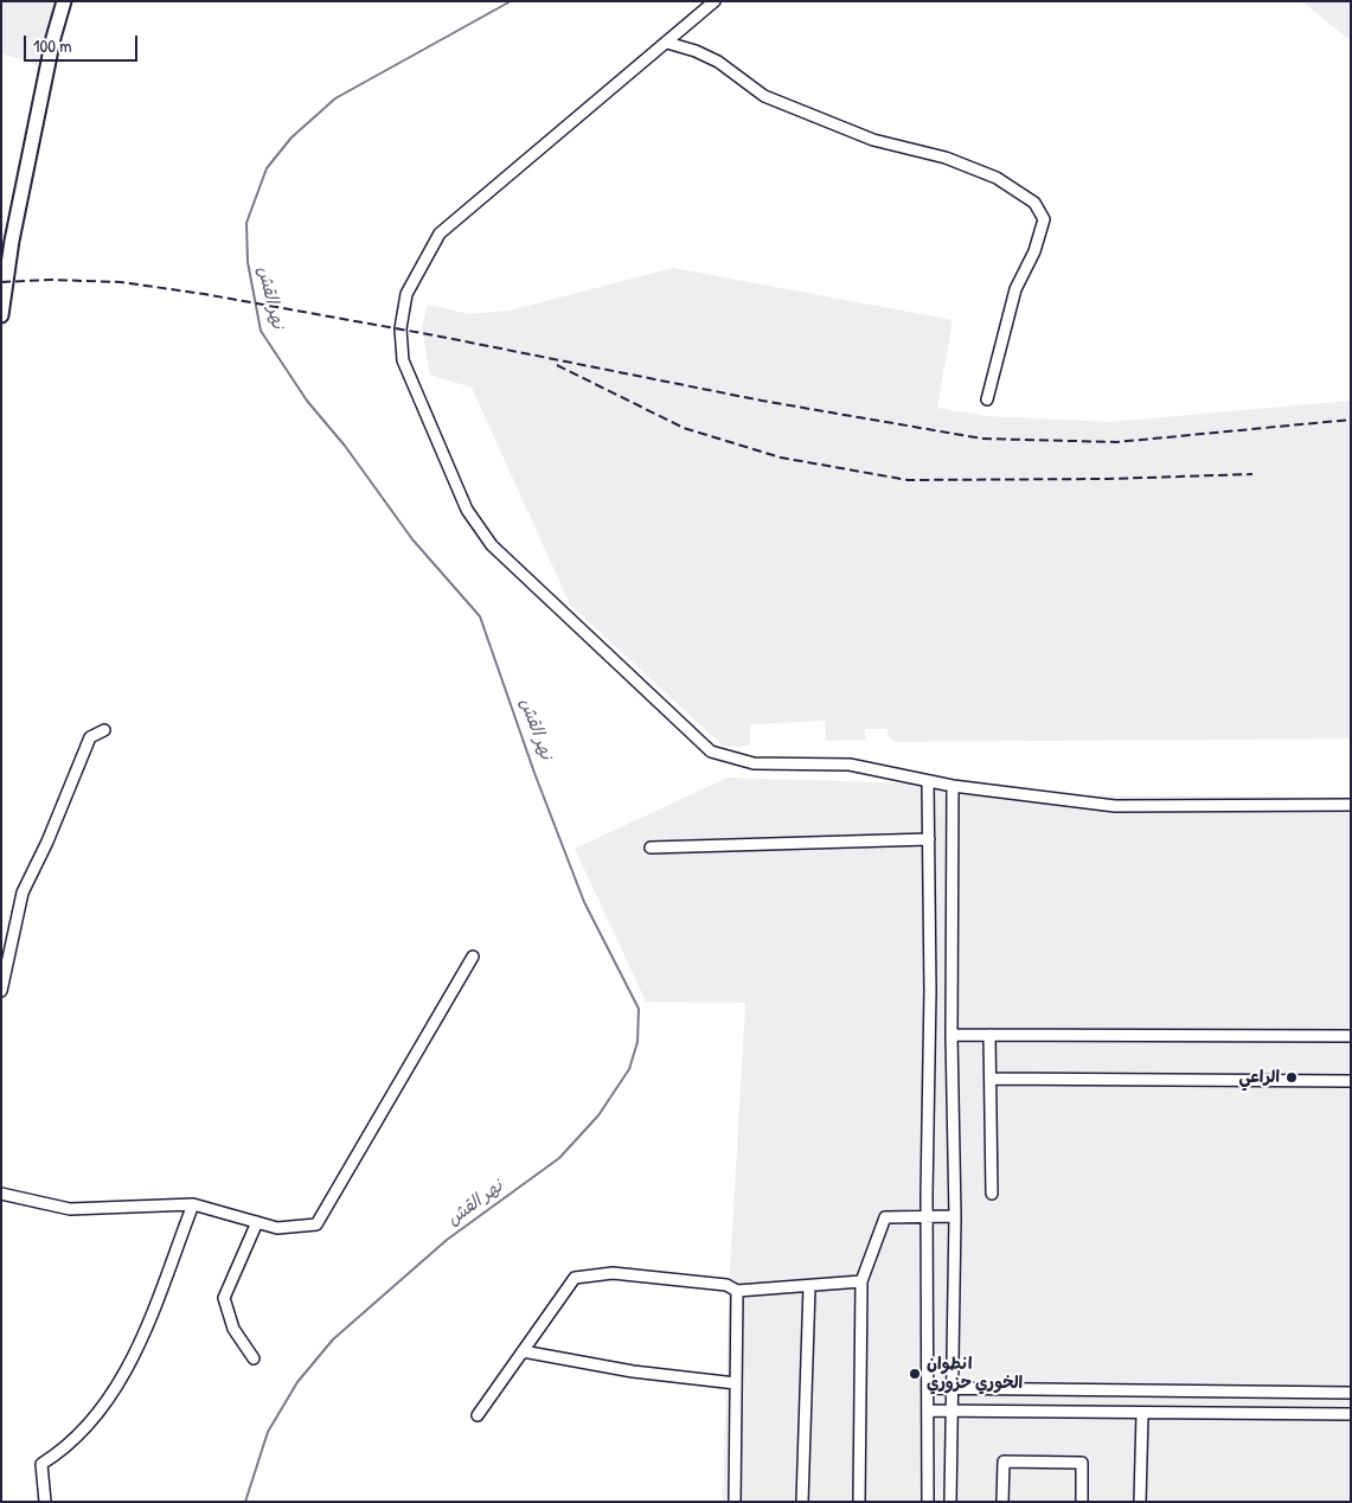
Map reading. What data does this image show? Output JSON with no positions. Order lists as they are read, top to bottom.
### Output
{
  "water": ["نهر القش"],
  "places": ["الراعي", "انطوان الخوري حزوري"],
  "scale_bar": "100 m"
}
